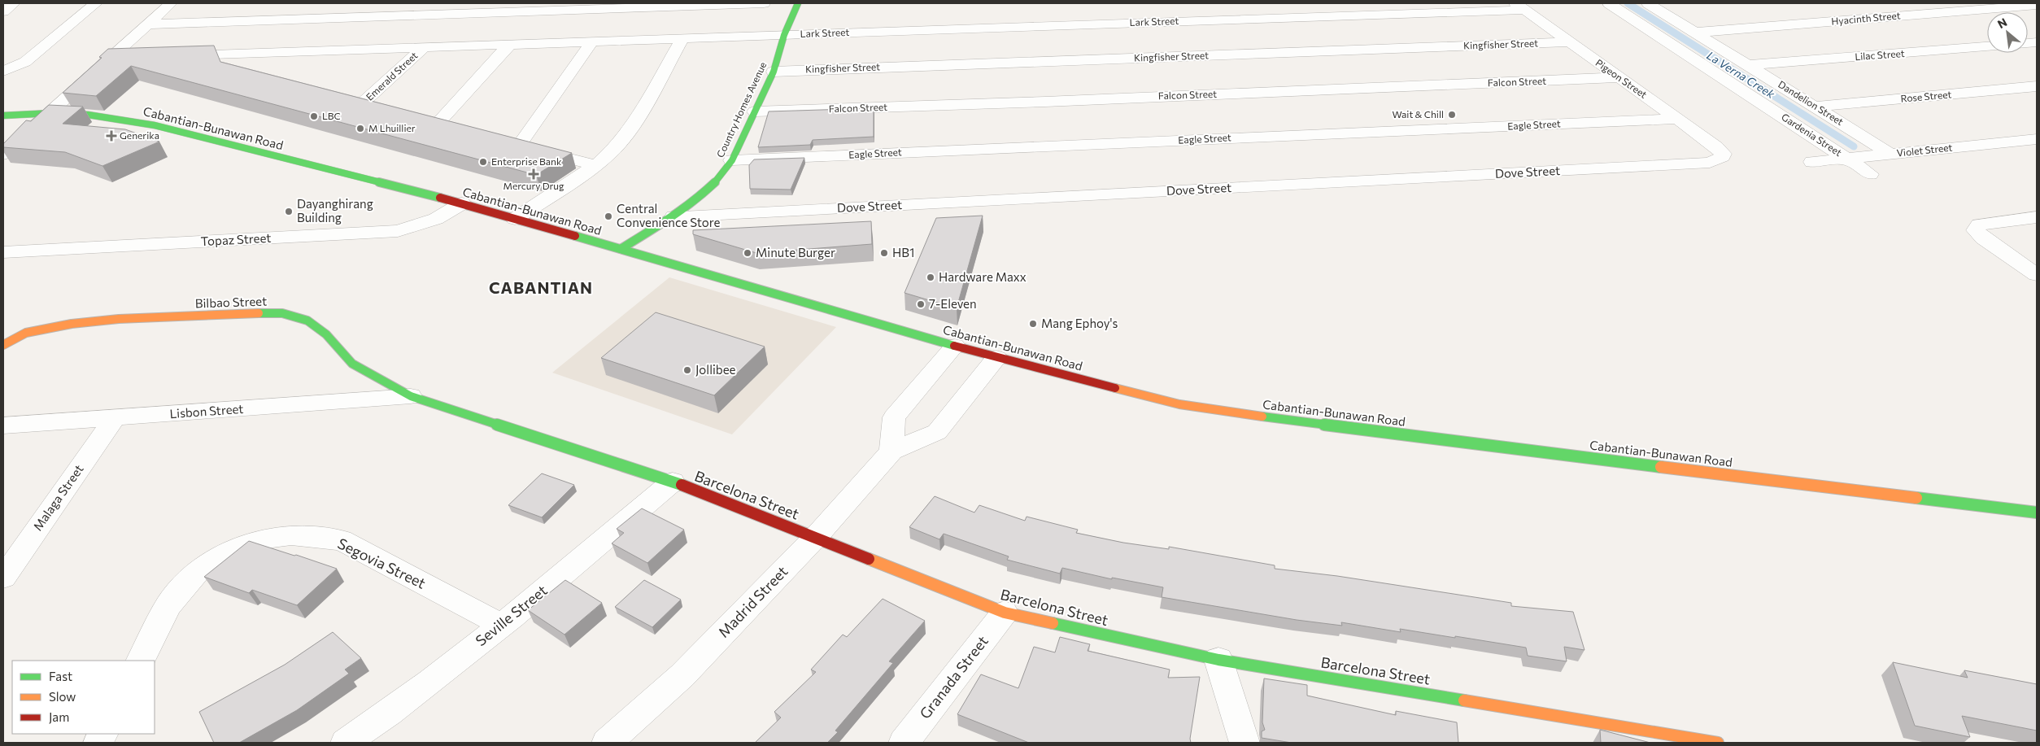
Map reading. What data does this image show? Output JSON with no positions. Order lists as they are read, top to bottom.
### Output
{
  "streets": {
    "main road": [
      "Country Homes Avenue",
      "Cabantian-Bunawan Road",
      "Bilbao Street",
      "Barcelona Street"
    ],
    "street": [
      "Hyacinth Street",
      "Lark Street",
      "Kingfisher Street",
      "Lilac Street",
      "Emerald Street",
      "Pigeon Street",
      "Falcon Street",
      "Rose Street",
      "Dandelion Street",
      "Eagle Street",
      "Gardenia Street",
      "Violet Street",
      "Dove Street",
      "Topaz Street",
      "Lisbon Street",
      "Malaga Street",
      "Segovia Street",
      "Madrid Street",
      "Seville Street",
      "Granada Street"
    ]
  },
  "crossings": [
    ["Hyacinth Street", "Dandelion Street"],
    ["Lark Street", "Emerald Street"],
    ["Lark Street", "Pigeon Street"],
    ["Lark Street", "Country Homes Avenue"],
    ["Kingfisher Street", "Pigeon Street"],
    ["Kingfisher Street", "Country Homes Avenue"],
    ["Lilac Street", "Dandelion Street"],
    ["Pigeon Street", "Falcon Street"],
    ["Pigeon Street", "Eagle Street"],
    ["Pigeon Street", "Dove Street"],
    ["Falcon Street", "Country Homes Avenue"],
    ["Rose Street", "Dandelion Street"],
    ["Dandelion Street", "Violet Street"],
    ["Country Homes Avenue", "Eagle Street"],
    ["Country Homes Avenue", "Cabantian-Bunawan Road"],
    ["Country Homes Avenue", "Dove Street"],
    ["Cabantian-Bunawan Road", "Topaz Street"],
    ["Cabantian-Bunawan Road", "Madrid Street"],
    ["Gardenia Street", "Violet Street"],
    ["Bilbao Street", "Lisbon Street"],
    ["Bilbao Street", "Barcelona Street"],
    ["Lisbon Street", "Barcelona Street"],
    ["Lisbon Street", "Malaga Street"],
    ["Barcelona Street", "Madrid Street"],
    ["Barcelona Street", "Seville Street"],
    ["Barcelona Street", "Granada Street"],
    ["Segovia Street", "Seville Street"]
  ],
  "districts": ["CABANTIAN"],
  "water": ["La Verna Creek"],
  "places": {
    "other": [
      "Wait & Chill",
      "LBC",
      "M Lhuillier",
      "Enterprise Bank",
      "Dayanghirang Building",
      "Central Convenience Store",
      "Minute Burger",
      "HB1",
      "Hardware Maxx",
      "7-Eleven",
      "Mang Ephoy's",
      "Jollibee"
    ],
    "health": ["Generika", "Mercury Drug"]
  },
  "legend": ["Fast", "Slow", "Jam"],
  "north": "top left"
}
